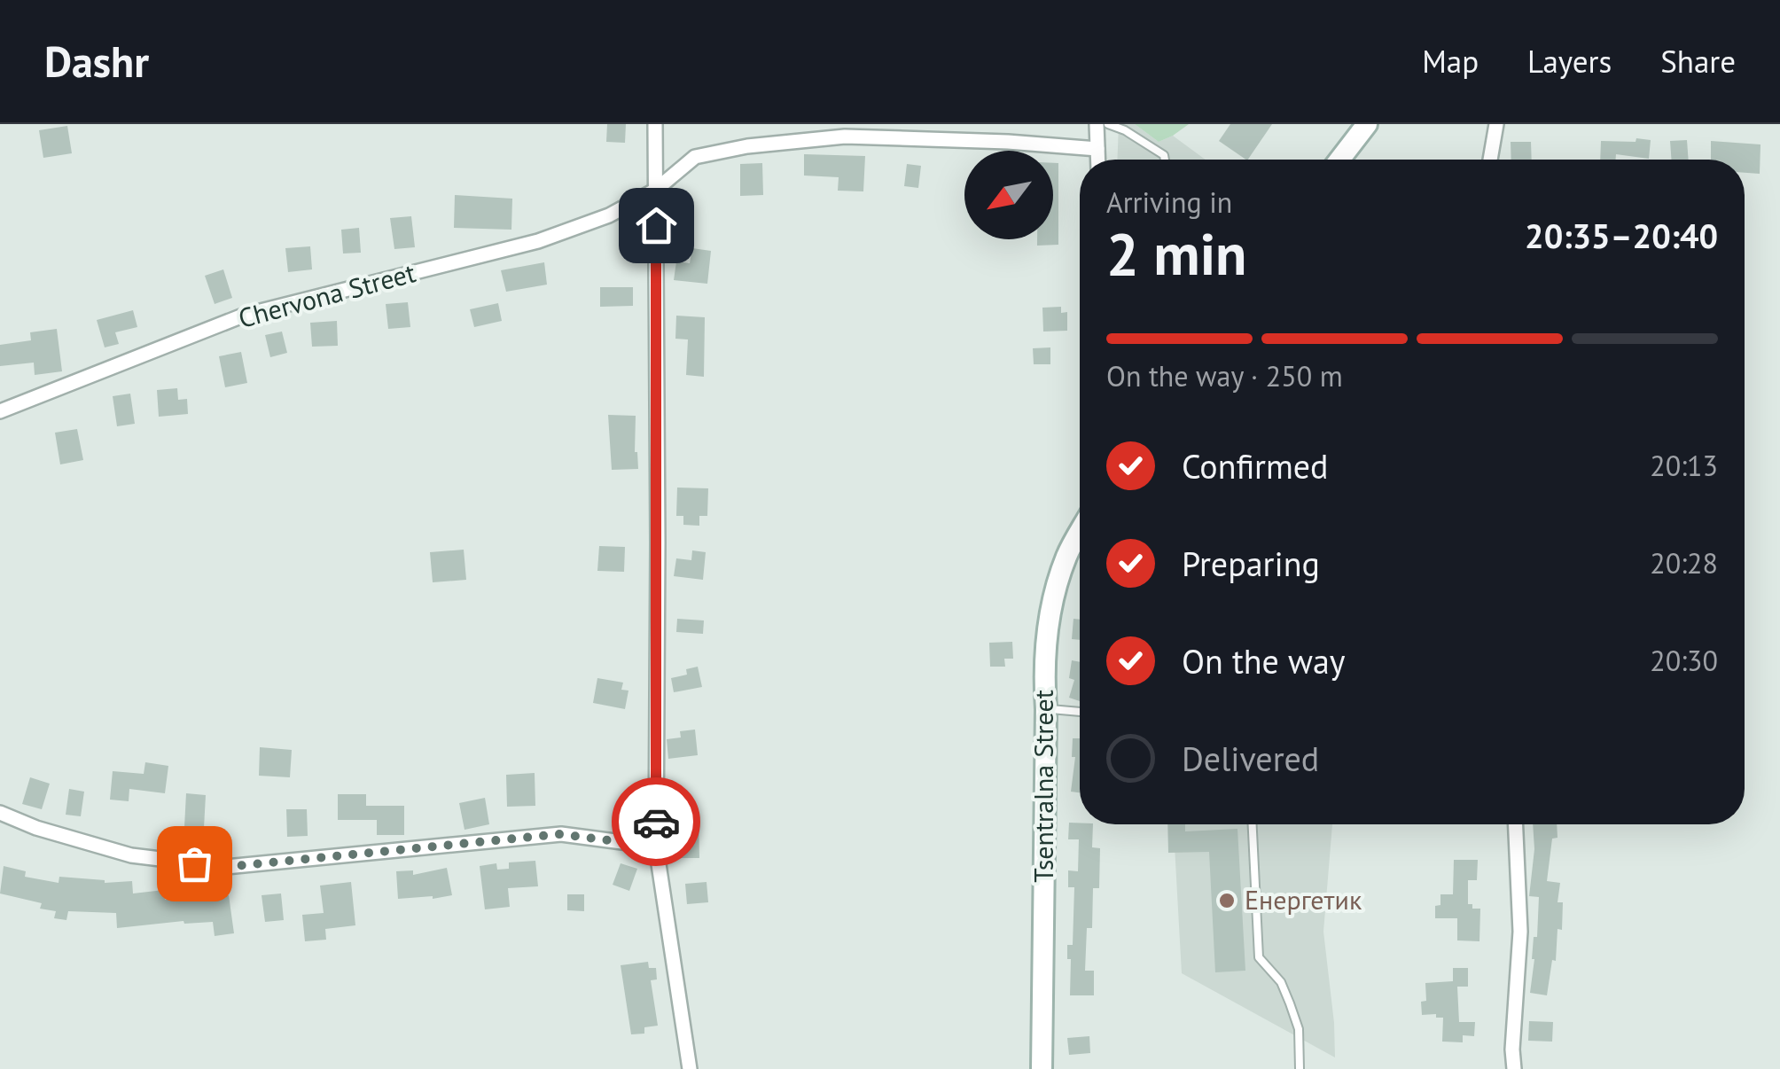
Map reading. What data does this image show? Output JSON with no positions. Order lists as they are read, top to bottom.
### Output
{
  "streets": {
    "main road": ["Tsentralna Street"],
    "street": ["Chervona Street"]
  },
  "places": ["Енергетик"],
  "north": "bottom left",
  "page": {
    "header": "Dashr",
    "nav": ["Map", "Layers", "Share"],
    "heading": ["2 min", "Arriving in", "20:35–20:40"],
    "bar": "On the way · 250 m",
    "list": [
      ["Confirmed", "20:13"],
      ["Preparing", "20:28"],
      ["On the way", "20:30"],
      "Delivered"
    ]
  }
}
